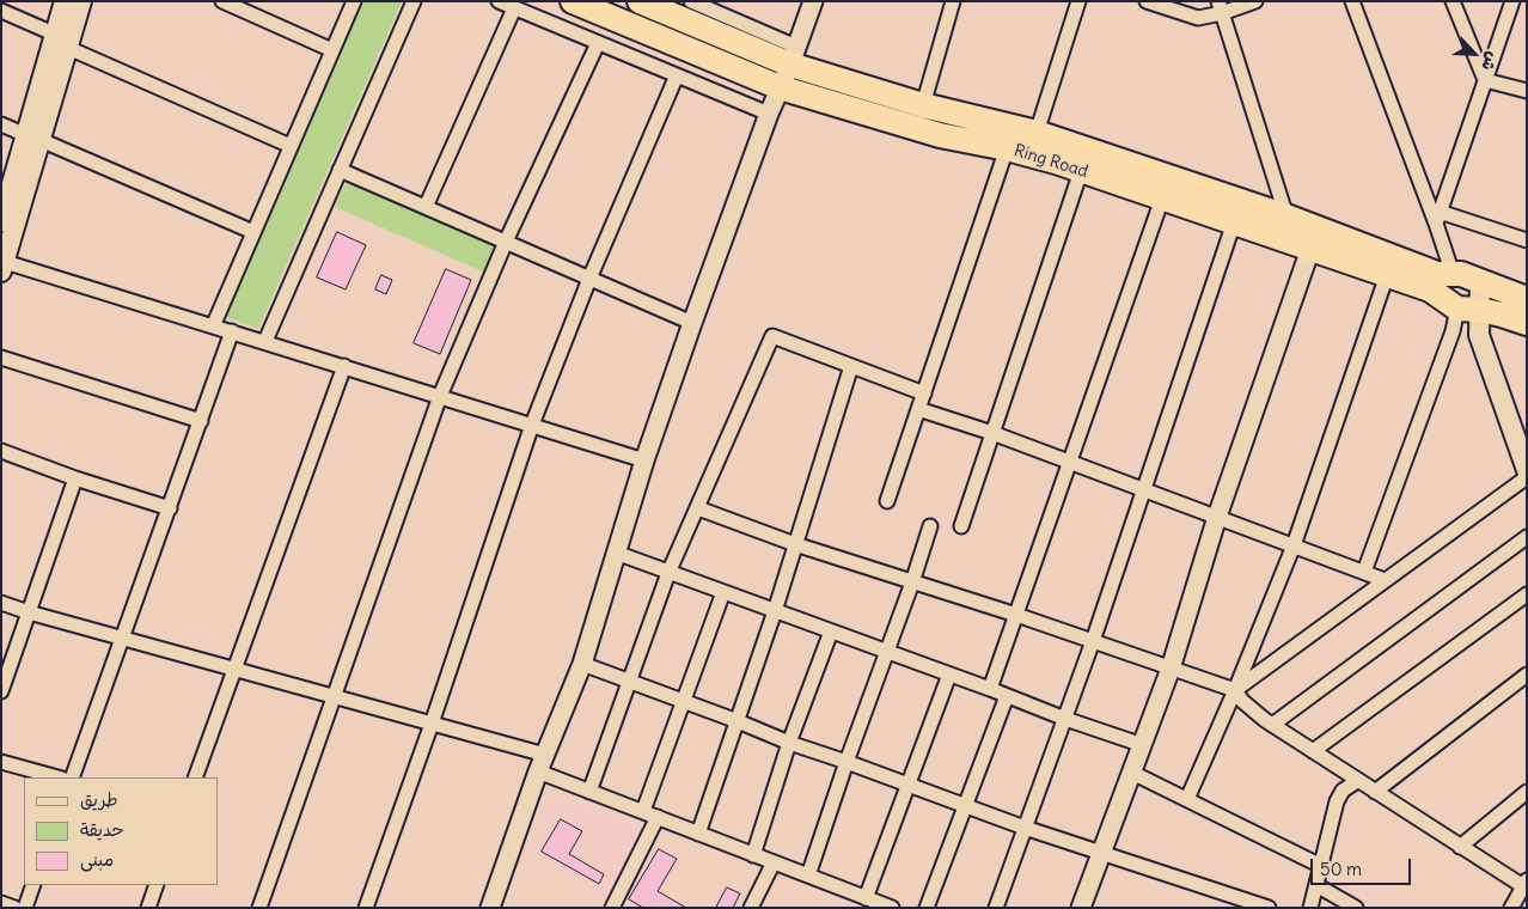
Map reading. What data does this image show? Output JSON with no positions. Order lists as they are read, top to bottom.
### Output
{
  "streets": {
    "highway": ["Ring Road"]
  },
  "legend": ["طريق", "حديقة", "مبنى"],
  "scale_bar": "50 m",
  "north": "bottom right"
}
